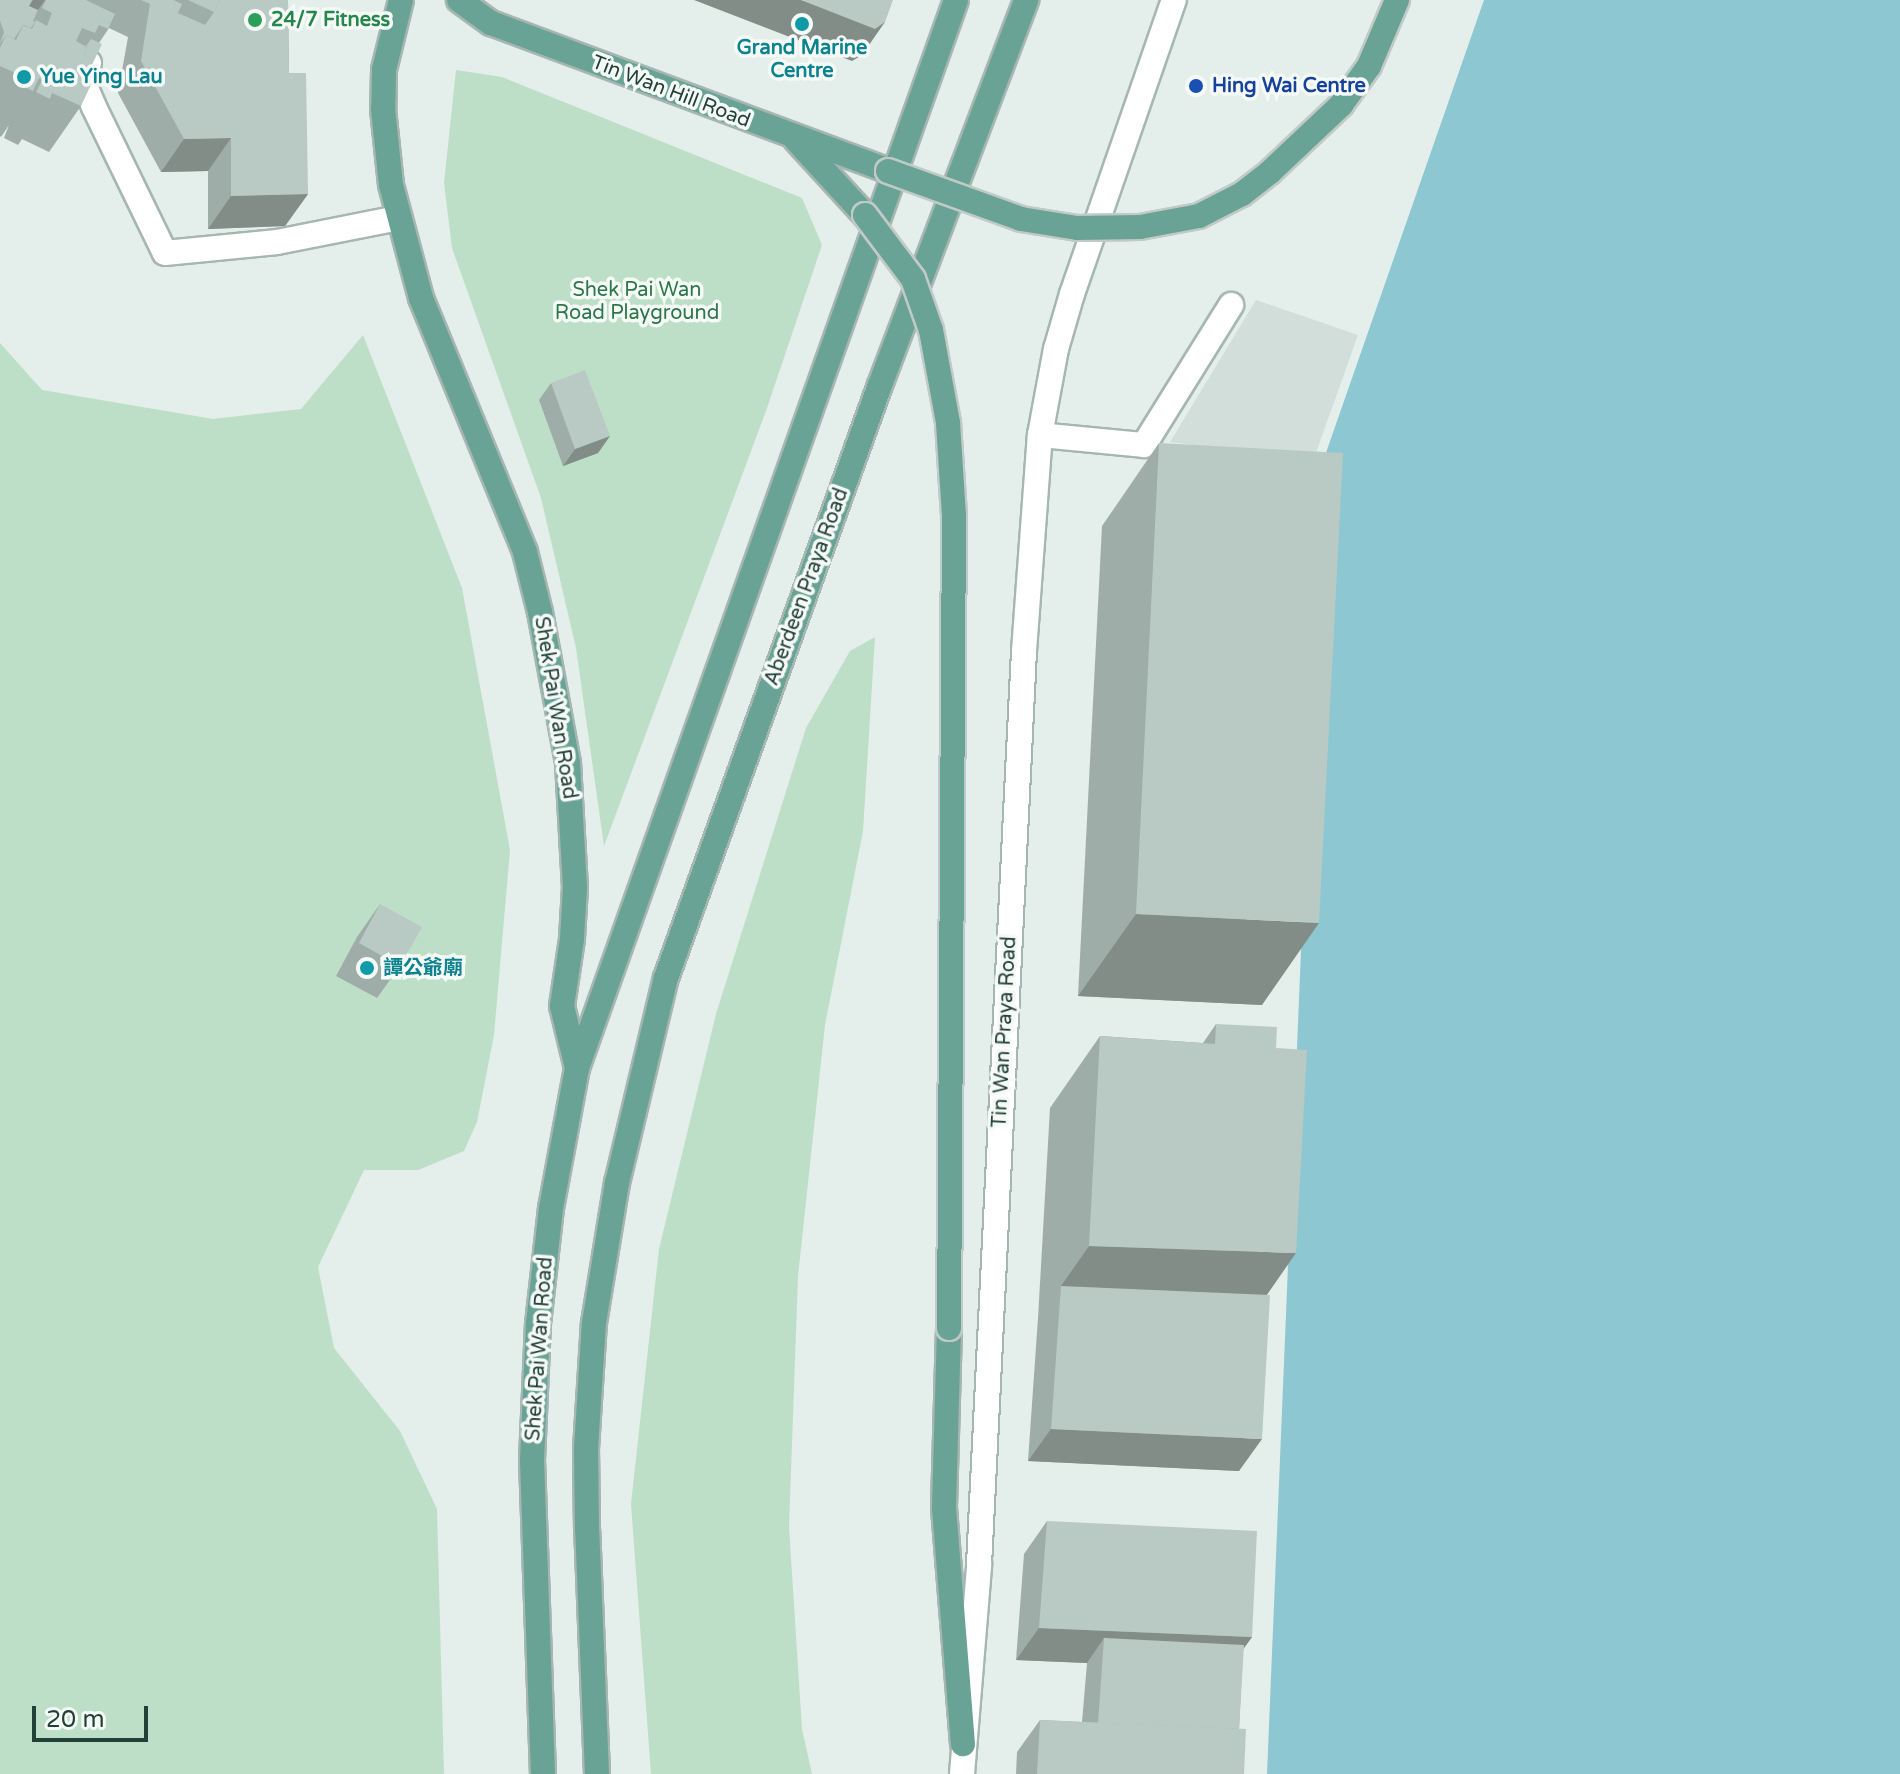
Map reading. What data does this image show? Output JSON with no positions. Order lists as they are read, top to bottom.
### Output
{
  "streets": {
    "main road": ["Tin Wan Hill Road", "Aberdeen Praya Road", "Shek Pai Wan Road"],
    "street": ["Tin Wan Praya Road"]
  },
  "parks": ["Shek Pai Wan Road Playground"],
  "places": [
    "24/7 Fitness",
    "Grand Marine Centre",
    "Yue Ying Lau",
    "Hing Wai Centre",
    "譚公爺廟"
  ],
  "scale_bar": "20 m"
}
